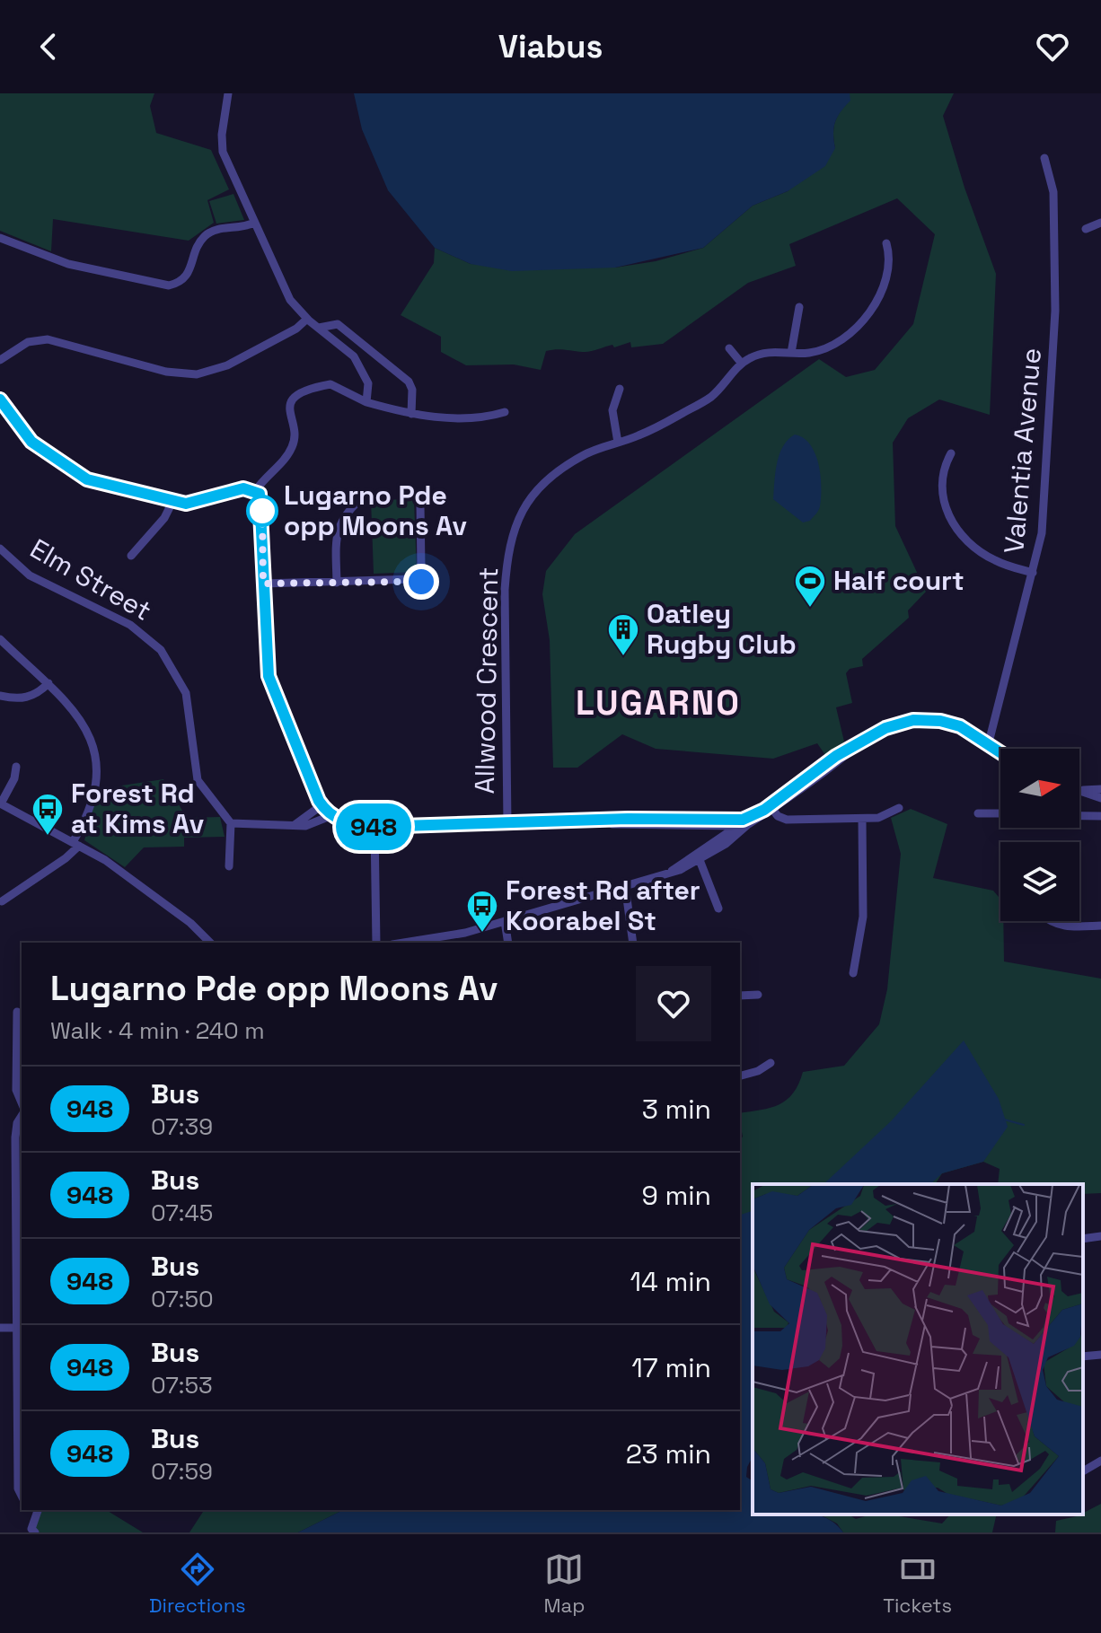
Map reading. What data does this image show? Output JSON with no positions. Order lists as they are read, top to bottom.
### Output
{
  "streets": {
    "street": ["Valentia Avenue", "Elm Street", "Allwood Crescent"]
  },
  "districts": ["LUGARNO"],
  "places": {
    "other": ["Lugarno Pde opp Moons Av"],
    "sports": ["Half court"],
    "building": ["Oatley Rugby Club"],
    "bus stop": ["Forest Rd at Kims Av", "Forest Rd after Koorabel St"]
  },
  "lines": ["bus line 948"],
  "north": "right",
  "page": {
    "header": "Viabus",
    "on_map": "948",
    "heading": ["Lugarno Pde opp Moons Av", "Walk · 4 min · 240 m"],
    "list": [
      {
        "mark": "948",
        "name": "Bus",
        "note": "07:39",
        "value": "3 min"
      },
      {
        "mark": "948",
        "name": "Bus",
        "note": "07:45",
        "value": "9 min"
      },
      {
        "mark": "948",
        "name": "Bus",
        "note": "07:50",
        "value": "14 min"
      },
      {
        "mark": "948",
        "name": "Bus",
        "note": "07:53",
        "value": "17 min"
      },
      {
        "mark": "948",
        "name": "Bus",
        "note": "07:59",
        "value": "23 min"
      }
    ],
    "tabs": ["Directions", "Map", "Tickets"]
  }
}
